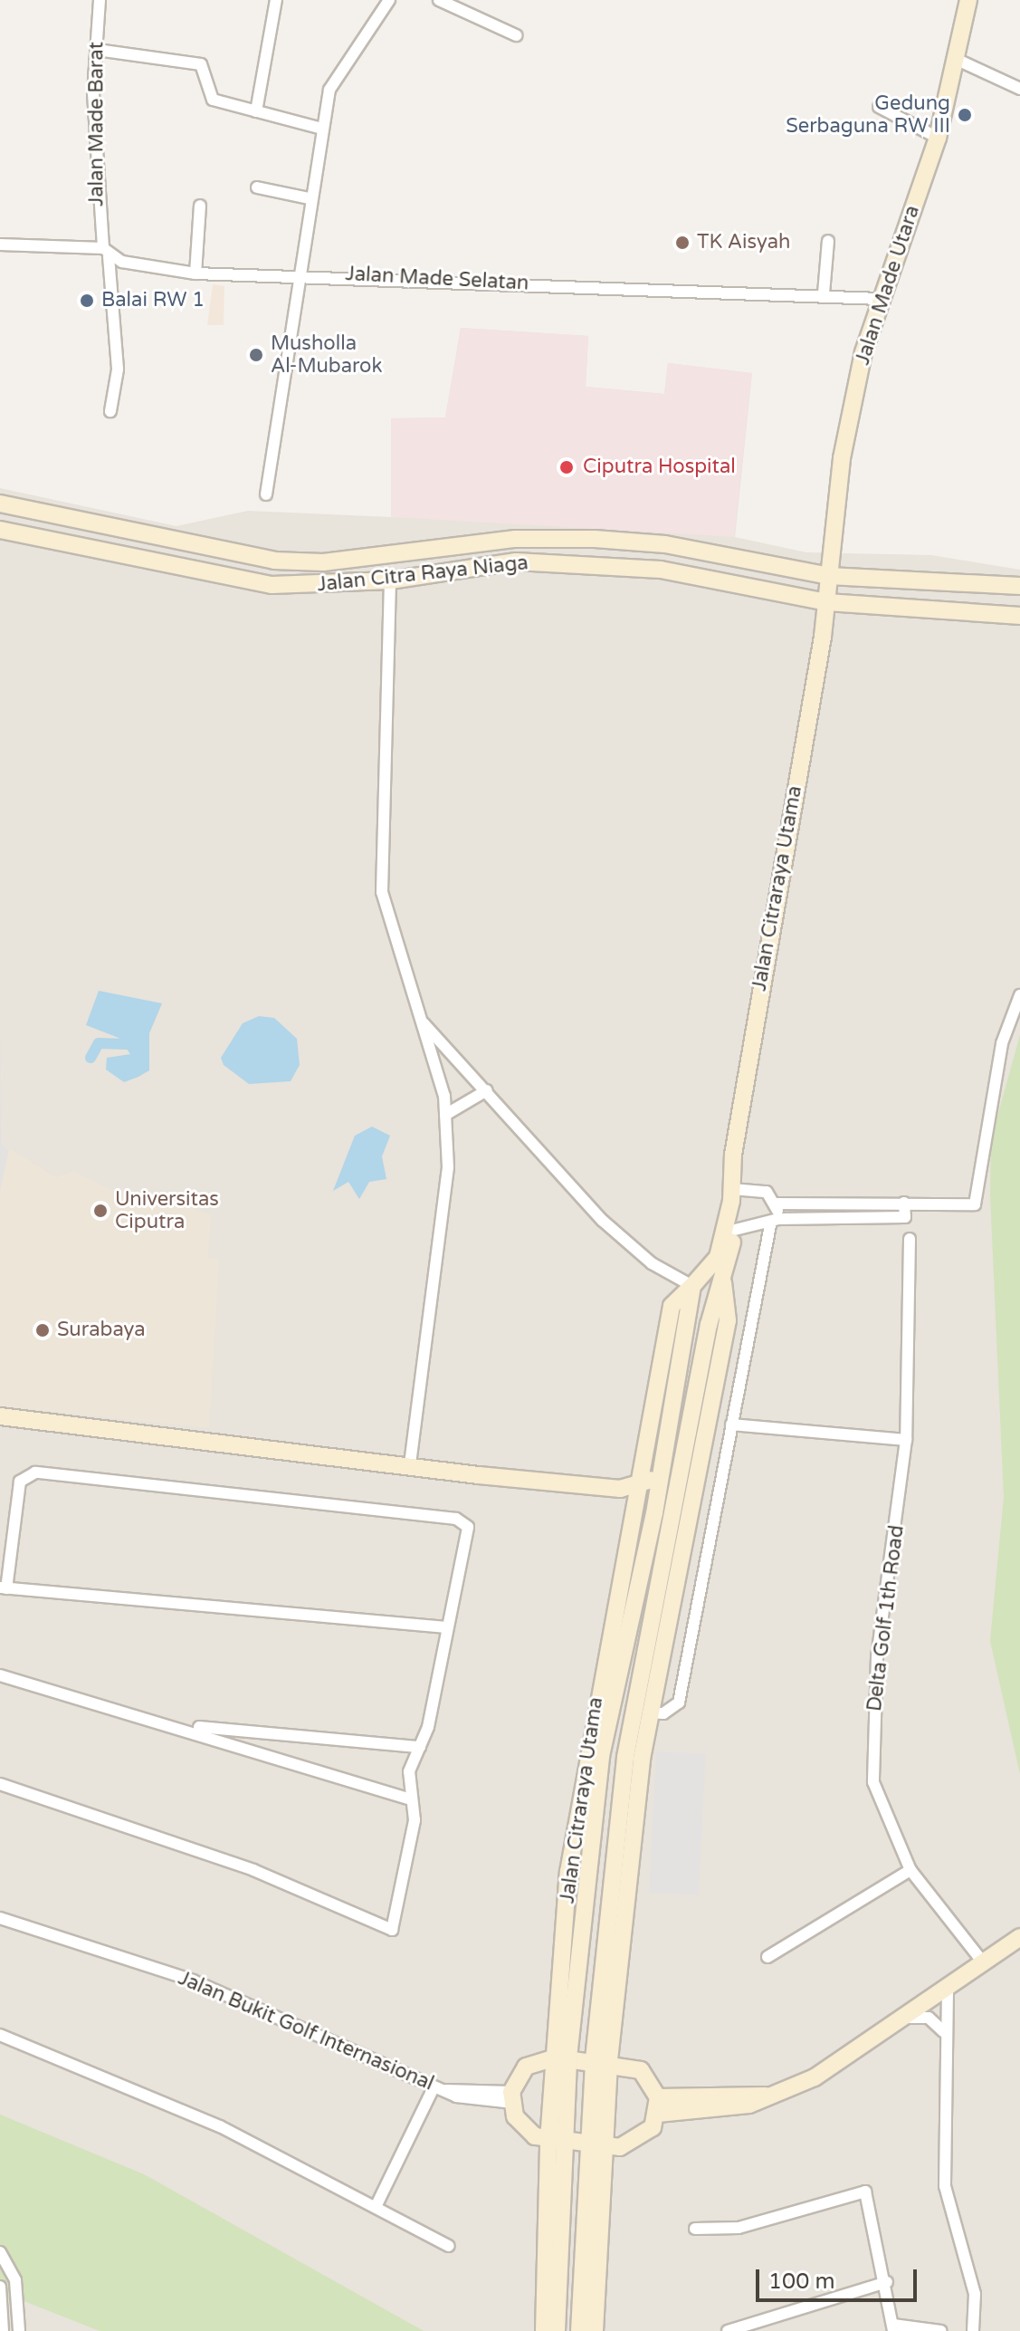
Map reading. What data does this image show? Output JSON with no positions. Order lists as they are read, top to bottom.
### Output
{
  "streets": {
    "street": [
      "Jalan Made Barat",
      "Jalan Made Selatan",
      "Jalan Made Utara",
      "Jalan Citra Raya Niaga",
      "Jalan Citraraya Utama",
      "Delta Golf 1th Road",
      "Jalan Bukit Golf Internasional"
    ]
  },
  "crossings": [
    ["Jalan Made Barat", "Jalan Made Selatan"],
    ["Jalan Made Selatan", "Jalan Made Utara"],
    ["Jalan Made Utara", "Jalan Citra Raya Niaga"],
    ["Jalan Made Utara", "Jalan Citraraya Utama"],
    ["Jalan Citra Raya Niaga", "Jalan Citraraya Utama"]
  ],
  "places": [
    "Gedung Serbaguna RW III",
    "TK Aisyah",
    "Balai RW 1",
    "Musholla Al-Mubarok",
    "Ciputra Hospital",
    "Universitas Ciputra",
    "Surabaya"
  ],
  "scale_bar": "100 m"
}
